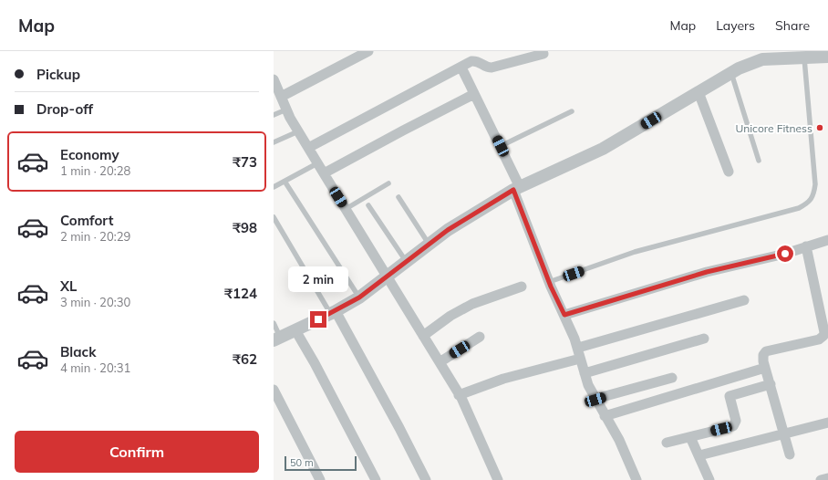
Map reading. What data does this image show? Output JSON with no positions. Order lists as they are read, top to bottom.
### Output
{
  "places": ["Unicore Fitness"],
  "scale_bar": "50 m",
  "page": {
    "header": "Map",
    "nav": ["Map", "Layers", "Share"],
    "banner": ["Pickup", "Drop-off"],
    "list": [
      {
        "name": "Economy",
        "note": "1 min · 20:28",
        "value": "₹73"
      },
      {
        "name": "Comfort",
        "note": "2 min · 20:29",
        "value": "₹98"
      },
      {
        "name": "XL",
        "note": "3 min · 20:30",
        "value": "₹124"
      },
      {
        "name": "Black",
        "note": "4 min · 20:31",
        "value": "₹62"
      }
    ],
    "bubble": "2 min",
    "buttons": "Confirm",
    "scale": "50 m"
  }
}
